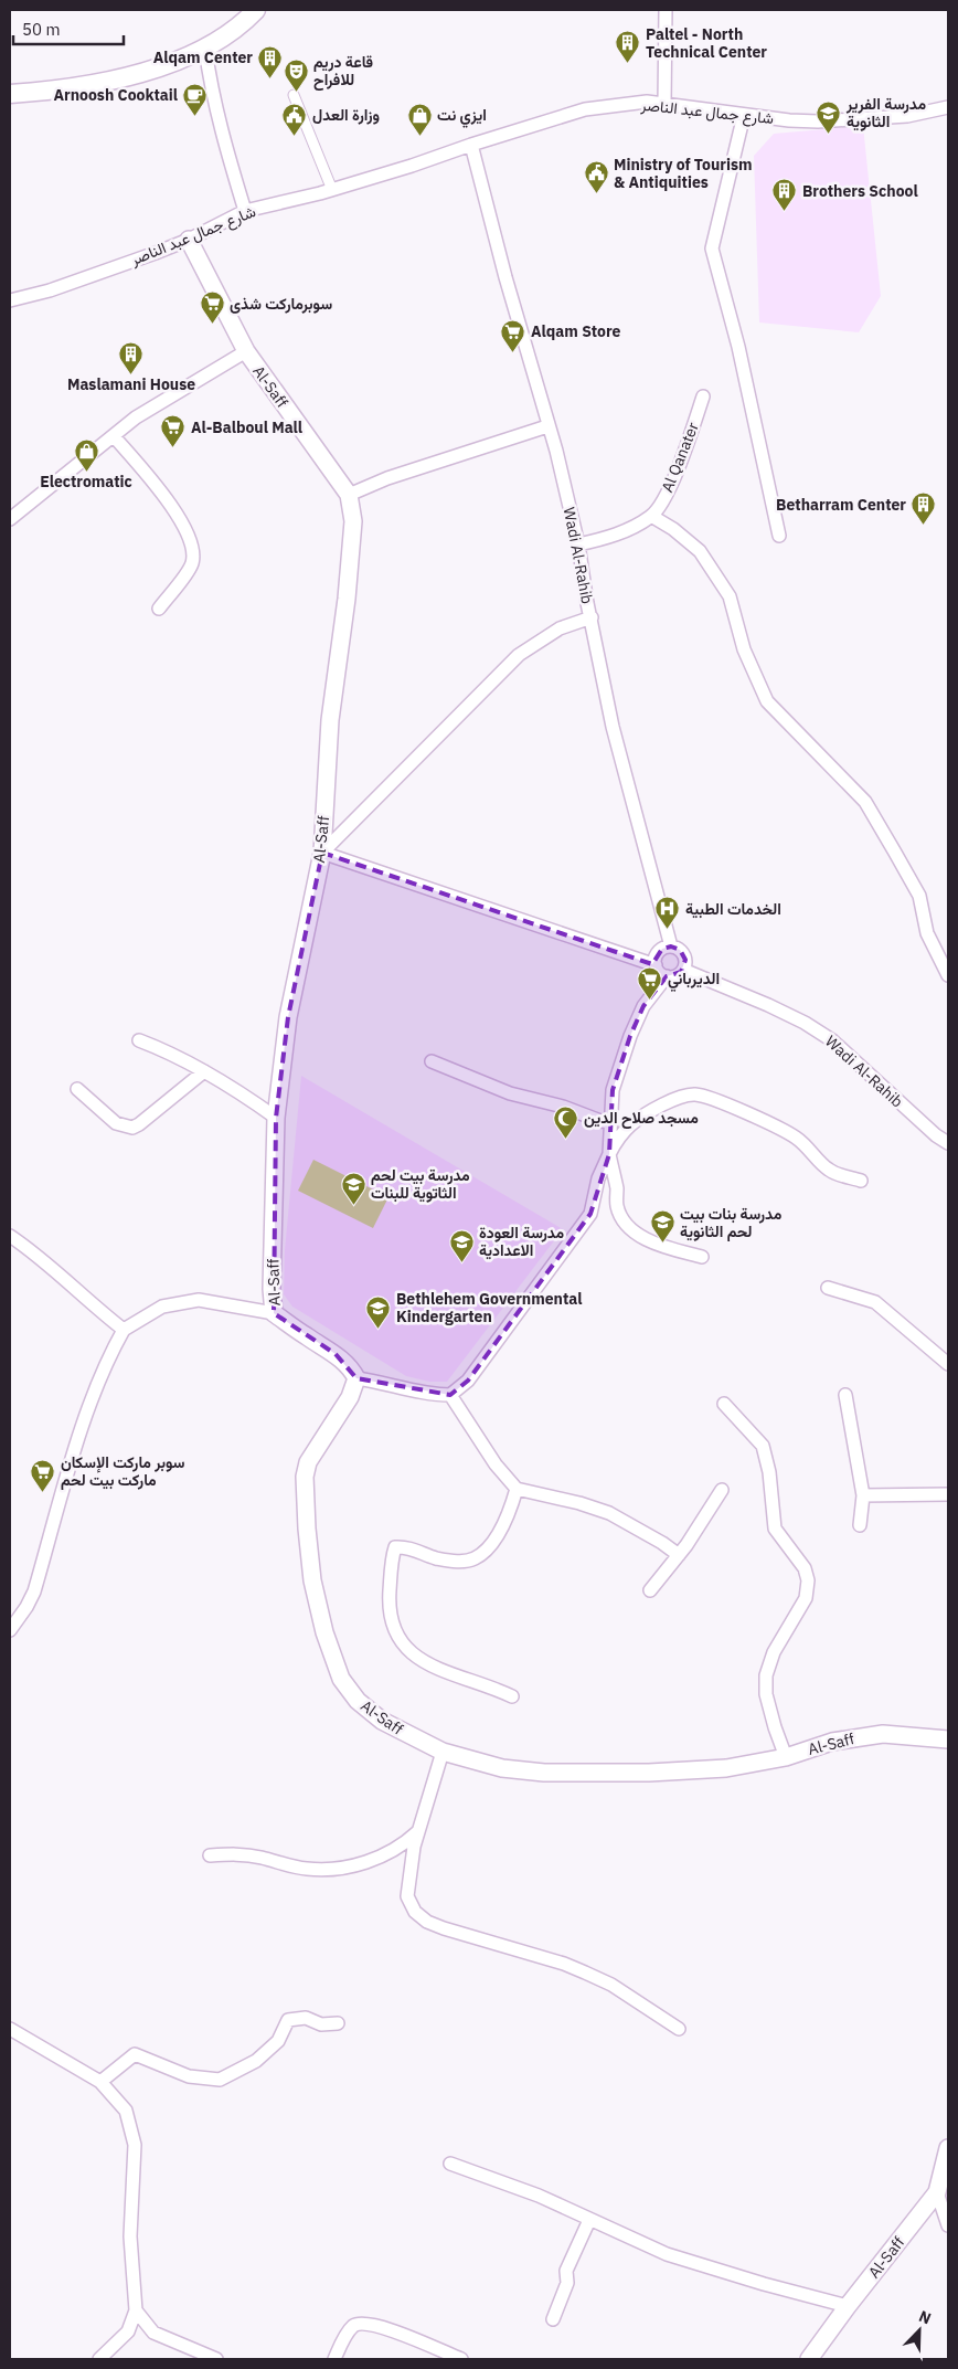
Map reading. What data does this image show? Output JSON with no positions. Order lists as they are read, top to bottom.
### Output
{
  "streets": {
    "street": [
      "شارع جمال عبد الناصر",
      "Al-Saff",
      "Al Qanater",
      "Wadi Al-Rahib"
    ]
  },
  "crossings": [
    ["شارع جمال عبد الناصر", "Al-Saff"],
    ["شارع جمال عبد الناصر", "Wadi Al-Rahib"]
  ],
  "places": {
    "building": [
      "Paltel - North Technical Center",
      "Alqam Center",
      "Brothers School",
      "Maslamani House",
      "Betharram Center"
    ],
    "theatre": ["قاعة دريم للافراح"],
    "cafe": ["Arnoosh Cooktail"],
    "school or university": [
      "مدرسة الفرير الثانوية",
      "مدرسة بيت لحم الثاتوية للبنات",
      "مدرسة بنات بيت لحم الثانوية",
      "مدرسة العودة الاعدادية",
      "Bethlehem Governmental Kindergarten"
    ],
    "public building": ["وزارة العدل", "Ministry of Tourism & Antiquities"],
    "shop": ["ايزي نت", "Electromatic"],
    "supermarket": [
      "سوبرماركت شذى",
      "Alqam Store",
      "Al-Balboul Mall",
      "الديرباني",
      "سوبر ماركت الإسكان ماركت بيت لحم"
    ],
    "hospital": ["الخدمات الطبية"],
    "mosque": ["مسجد صلاح الدين"]
  },
  "scale_bar": "50 m",
  "north": "top right"
}
